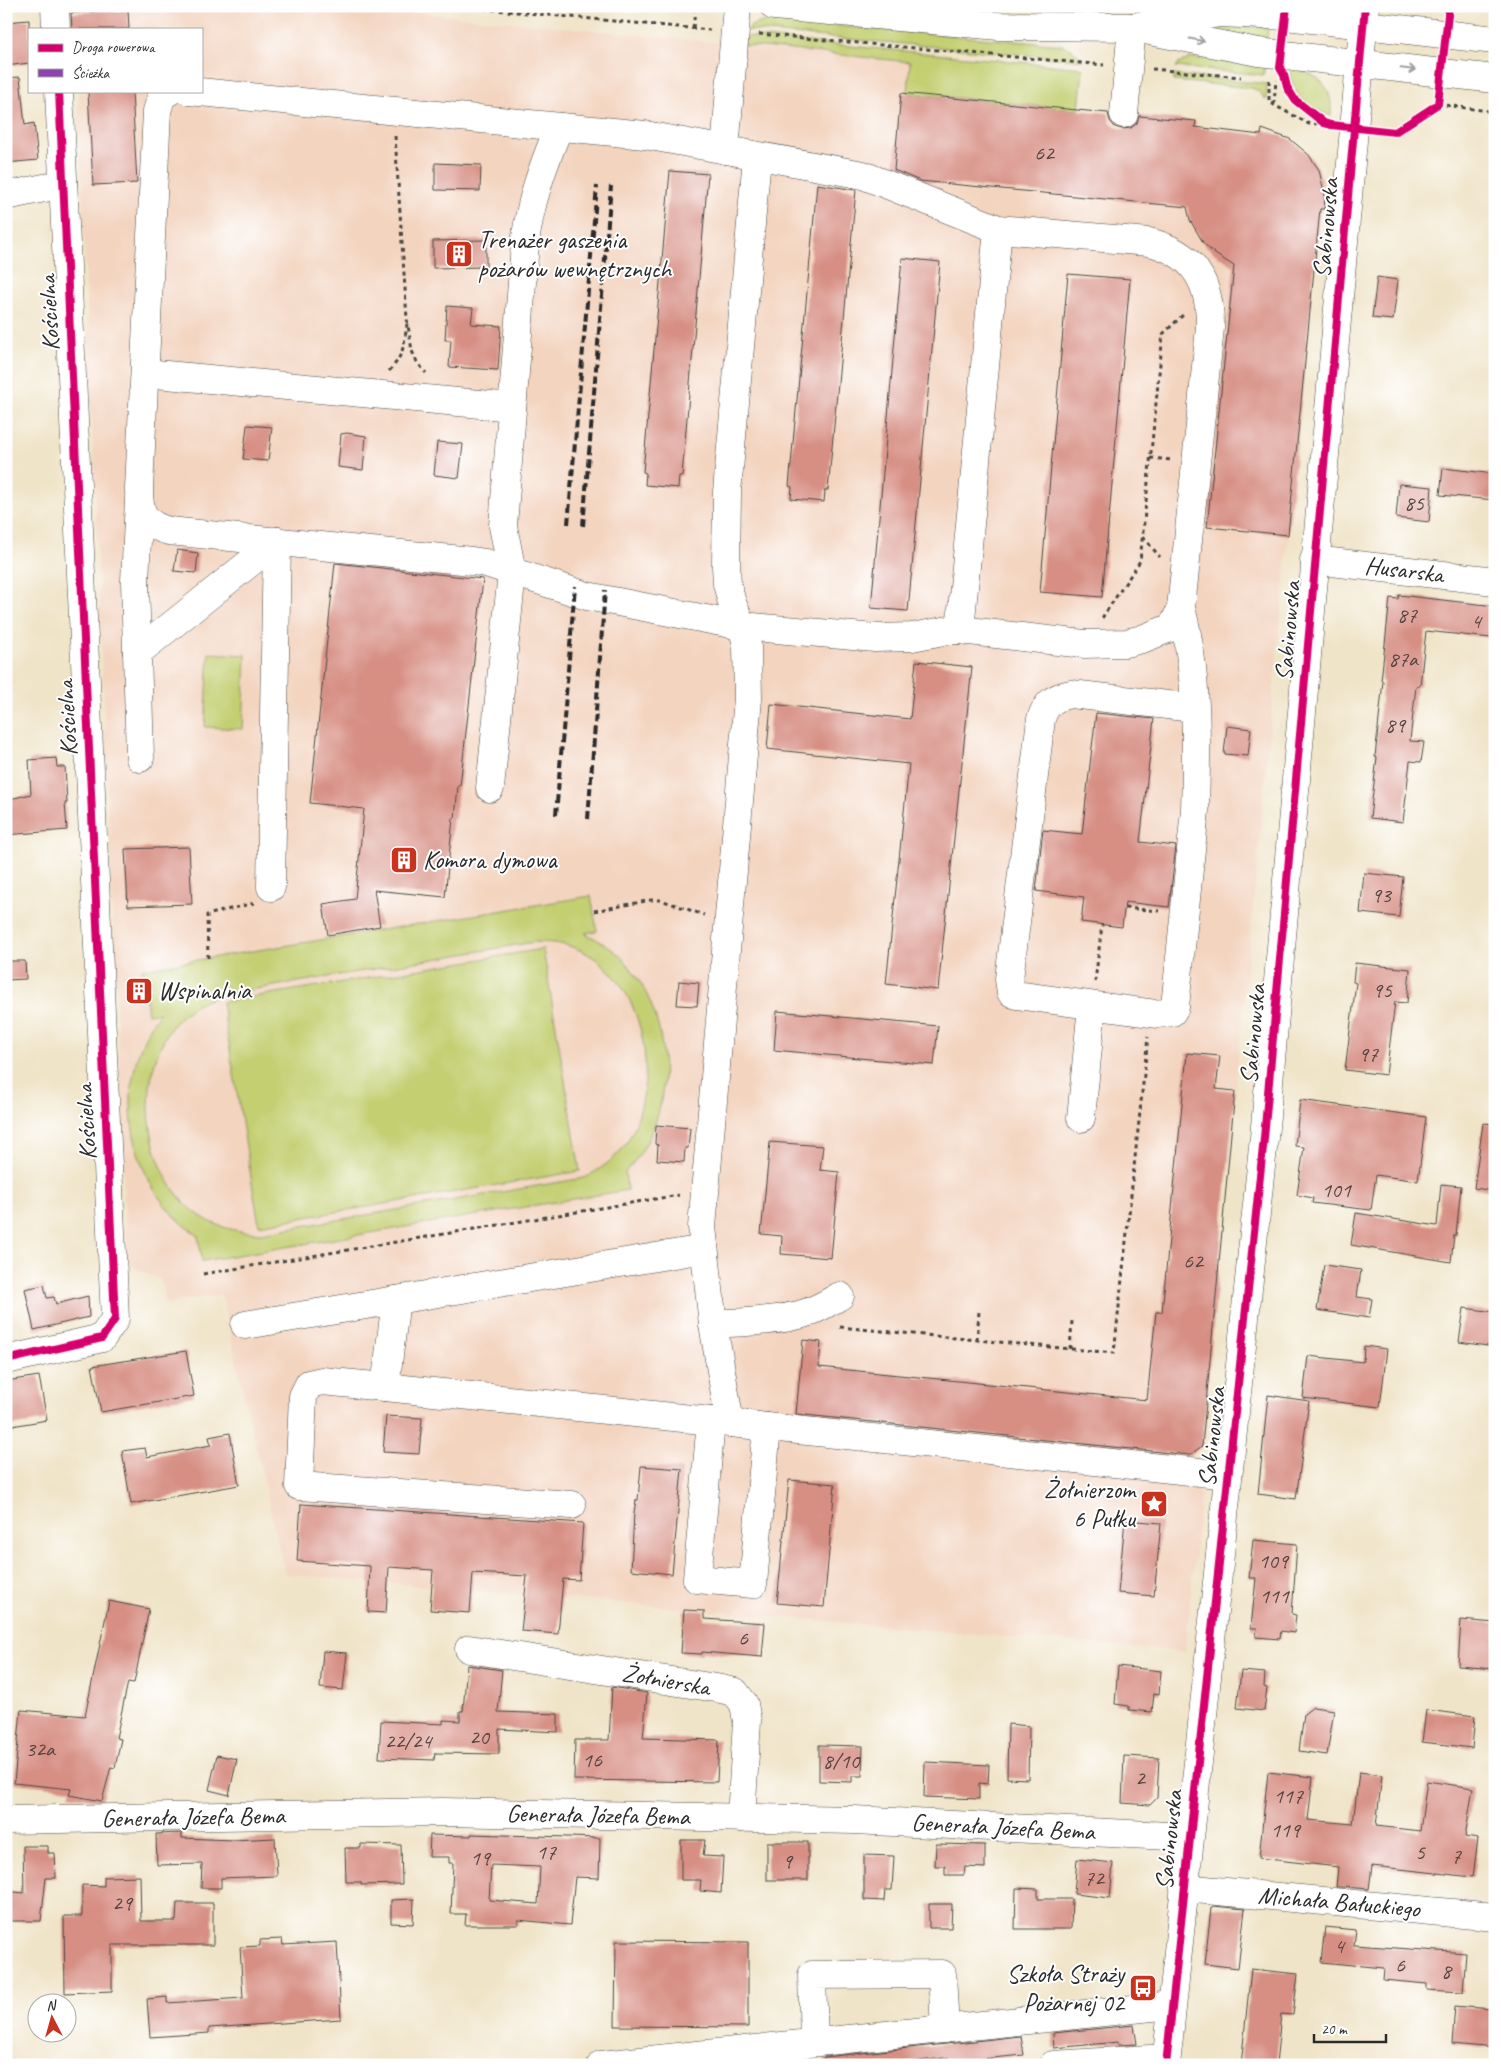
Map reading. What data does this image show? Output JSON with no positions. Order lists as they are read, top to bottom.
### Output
{
  "streets": {
    "street": [
      "Sabinowska",
      "Kościelna",
      "Husarska",
      "Żołnierska",
      "Generała Józefa Bema",
      "Michała Bałuckiego"
    ]
  },
  "crossings": [
    ["Sabinowska", "Husarska"],
    ["Sabinowska", "Generała Józefa Bema"],
    ["Sabinowska", "Michała Bałuckiego"],
    ["Żołnierska", "Generała Józefa Bema"]
  ],
  "places": {
    "building": ["Trenażer gaszenia pożarów wewnętrznych", "Komora dymowa", "Wspinalnia"],
    "place": ["Żołnierzom 6 Pułku"],
    "bus stop": ["Szkoła Straży Pożarnej 02"]
  },
  "house_numbers": [
    "62",
    "85",
    "87",
    "4",
    "87a",
    "89",
    "93",
    "95",
    "97",
    "101",
    "62",
    "109",
    "111",
    "6",
    "20",
    "22/24",
    "32a",
    "16",
    "8/10",
    "2",
    "117",
    "119",
    "17",
    "5",
    "7",
    "19",
    "9",
    "72",
    "29",
    "4",
    "6",
    "8"
  ],
  "legend": ["Droga rowerowa", "Ścieżka"],
  "scale_bar": "20 m",
  "north": "top"
}
